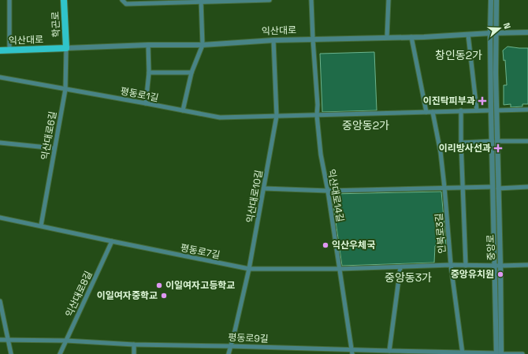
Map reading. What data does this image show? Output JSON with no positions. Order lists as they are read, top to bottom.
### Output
{
  "streets": {
    "main road": ["학곤로", "익산대로"],
    "street": [
      "평동로1길",
      "익산대로6길",
      "익산대로14길",
      "익산대로10길",
      "인북로3길",
      "중앙로",
      "평동로7길",
      "익산대로8길",
      "평동로9길"
    ]
  },
  "crossings": [
    ["학곤로", "익산대로"],
    ["학곤로", "익산대로6길"],
    ["익산대로", "익산대로6길"],
    ["익산대로", "익산대로14길"],
    ["익산대로", "익산대로10길"],
    ["익산대로", "중앙로"],
    ["평동로1길", "익산대로6길"],
    ["평동로1길", "익산대로10길"],
    ["익산대로6길", "평동로7길"],
    ["익산대로14길", "평동로7길"],
    ["익산대로14길", "평동로9길"],
    ["익산대로10길", "평동로7길"],
    ["익산대로10길", "평동로9길"],
    ["인북로3길", "평동로7길"],
    ["인북로3길", "평동로9길"],
    ["중앙로", "평동로7길"],
    ["중앙로", "평동로9길"],
    ["평동로7길", "익산대로8길"],
    ["익산대로8길", "평동로9길"]
  ],
  "districts": ["창인동2가", "중앙동2가", "중앙동3가"],
  "places": {
    "health": ["이진탁피부과", "이리방사선과"],
    "other": [
      "익산우체국",
      "중앙유치원",
      "이일여자고등학교",
      "이일여자중학교"
    ]
  },
  "north": "right"
}
